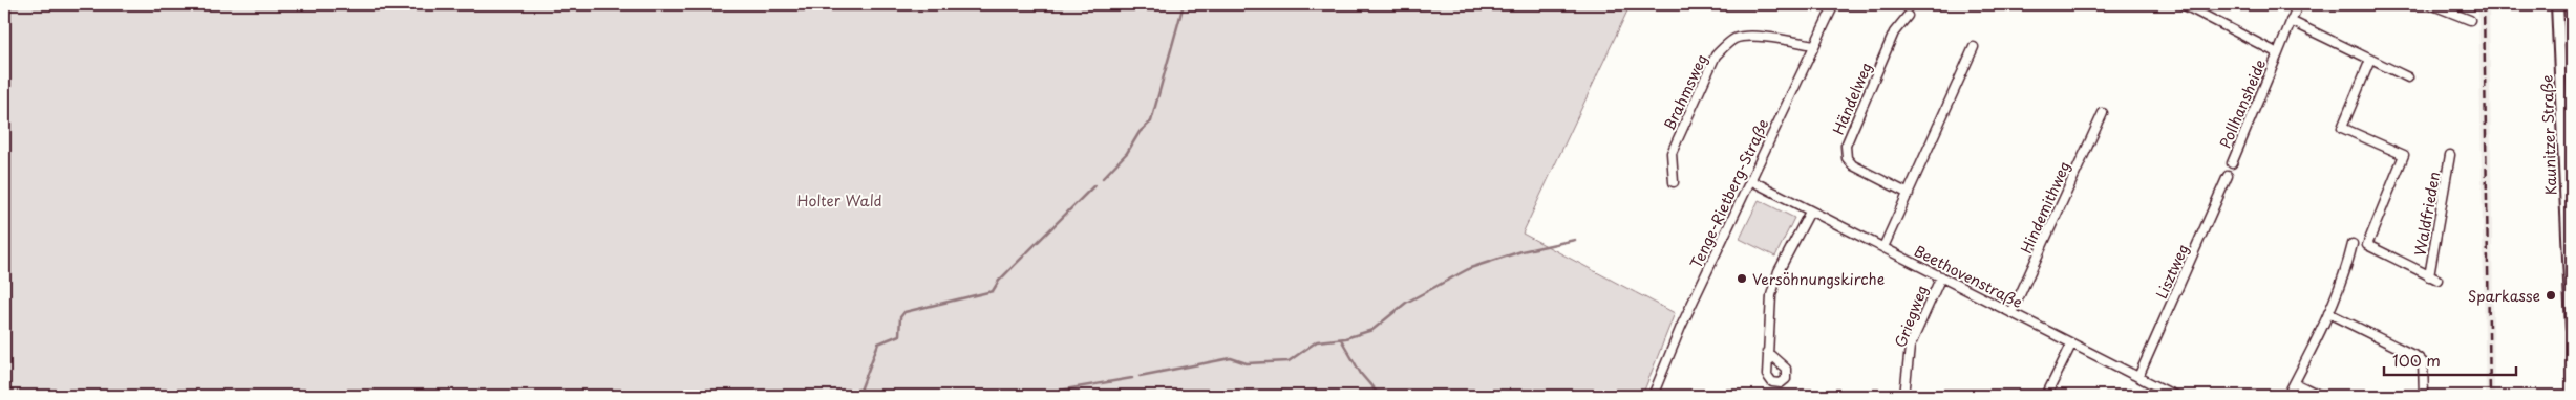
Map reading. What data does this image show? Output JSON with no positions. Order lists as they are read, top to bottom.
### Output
{
  "streets": {
    "street": [
      "Brahmsweg",
      "Händelweg",
      "Pollhansheide",
      "Kaunitzer Straße",
      "Tenge-Rietberg-Straße",
      "Hindemithweg",
      "Waldfrieden",
      "Lisztweg",
      "Beethovenstraße",
      "Griegweg"
    ]
  },
  "crossings": [
    ["Brahmsweg", "Tenge-Rietberg-Straße"],
    ["Tenge-Rietberg-Straße", "Beethovenstraße"],
    ["Hindemithweg", "Beethovenstraße"],
    ["Lisztweg", "Beethovenstraße"],
    ["Beethovenstraße", "Griegweg"]
  ],
  "parks": ["Holter Wald"],
  "places": ["Versöhnungskirche", "Sparkasse"],
  "scale_bar": "100 m"
}
